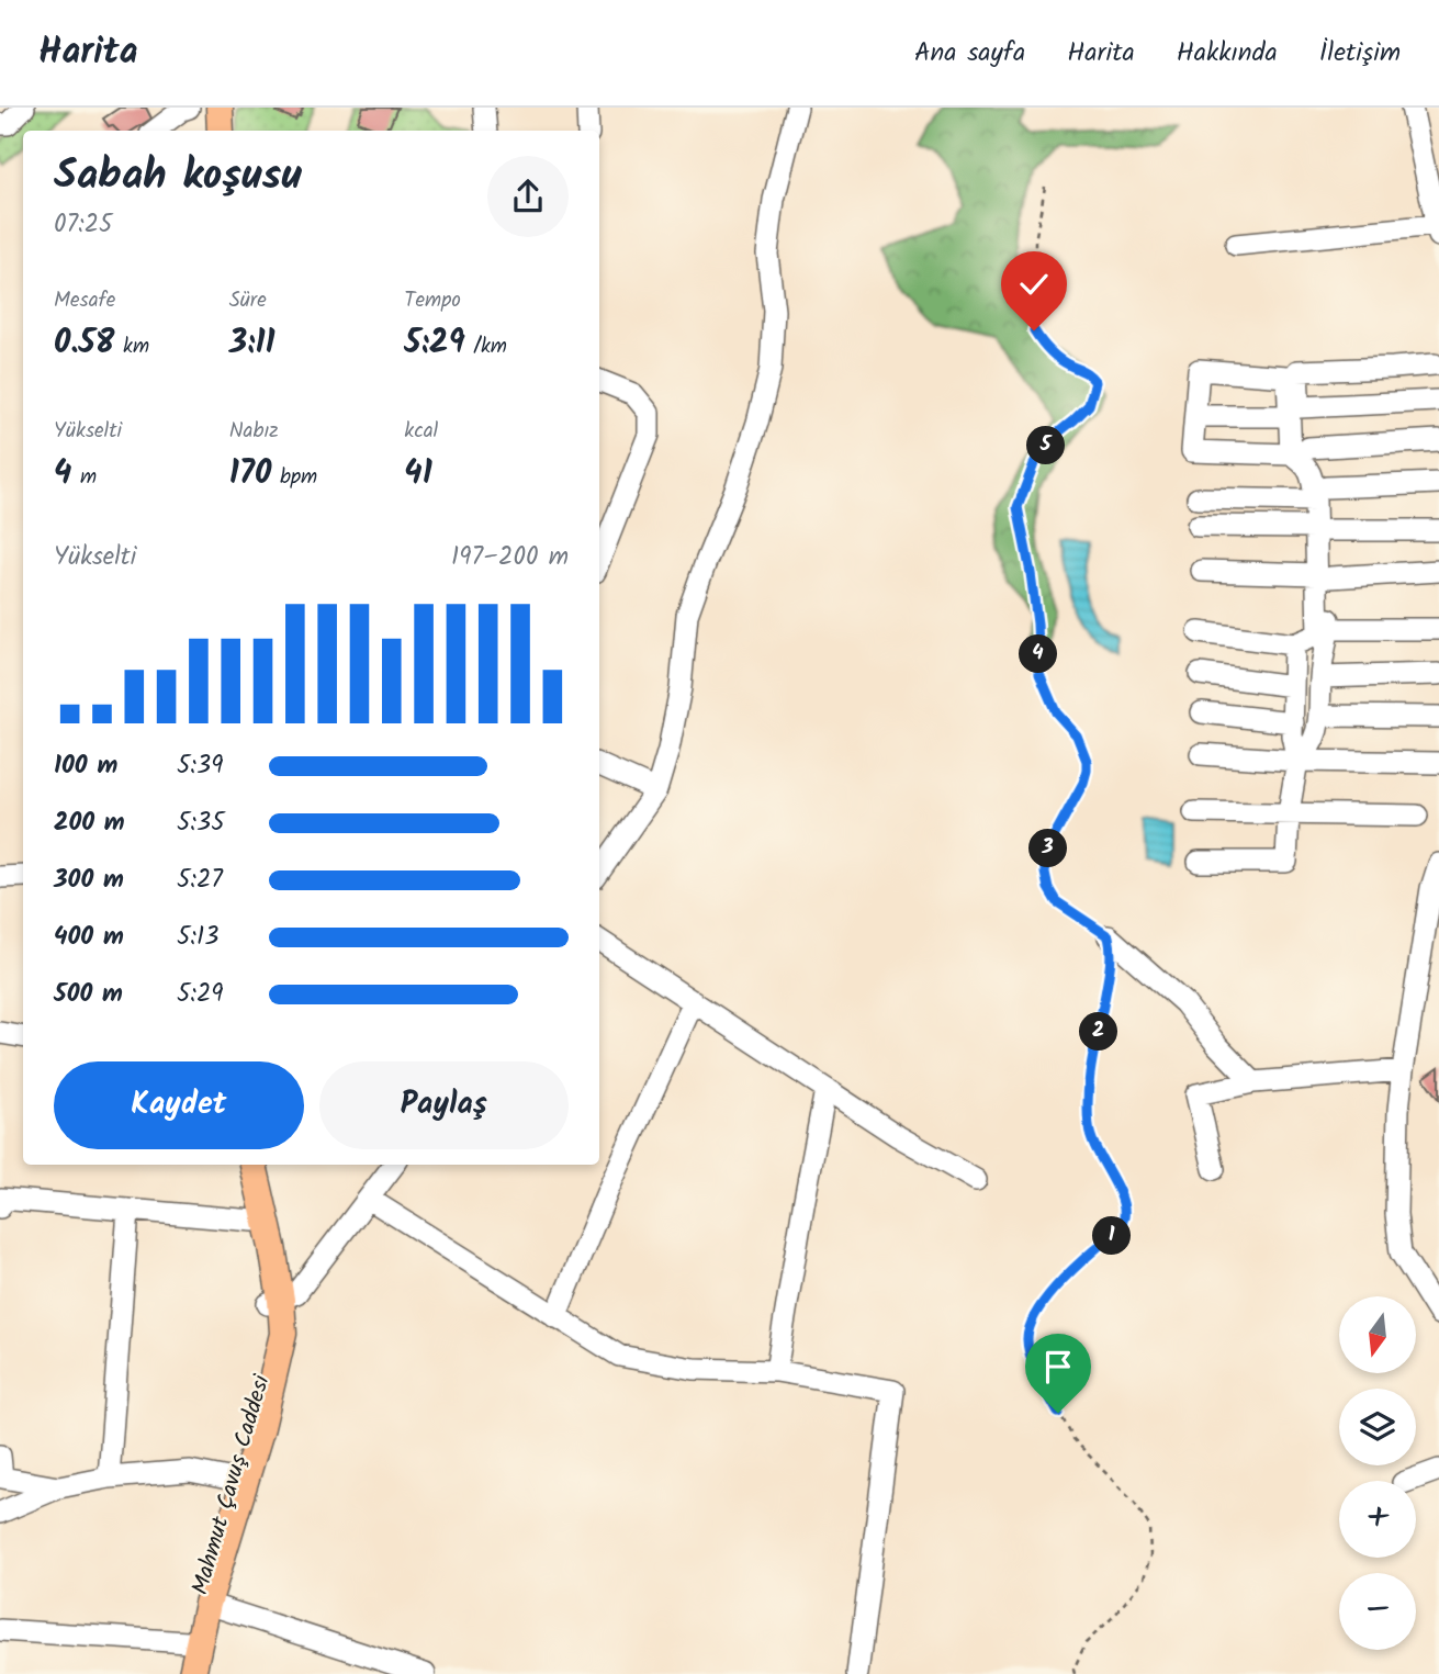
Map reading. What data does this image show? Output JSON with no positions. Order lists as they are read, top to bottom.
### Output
{
  "streets": {
    "main road": ["Mahmut Çavuş Caddesi"]
  },
  "north": "bottom",
  "page": {
    "header": "Harita",
    "nav": [
      "Ana sayfa",
      "Harita",
      "Hakkında",
      "İletişim"
    ],
    "heading": ["Sabah koşusu", "07:25"],
    "stats": [
      ["Mesafe", "0.58 km"],
      ["Süre", "3:11"],
      ["Tempo", "5:29 /km"],
      ["Yükselti", "4 m"],
      ["Nabız", "170 bpm"],
      ["kcal", "41"]
    ],
    "pins": [
      "5",
      "4",
      "3",
      "2",
      "1"
    ],
    "chart": ["Yükselti", "197–200 m"],
    "list": [
      {
        "name": "100 m",
        "note": "5:39"
      },
      {
        "name": "200 m",
        "note": "5:35"
      },
      {
        "name": "300 m",
        "note": "5:27"
      },
      {
        "name": "400 m",
        "note": "5:13"
      },
      {
        "name": "500 m",
        "note": "5:29"
      }
    ],
    "buttons": ["Kaydet", "Paylaş"],
    "map_buttons": ["+", "−"]
  }
}
